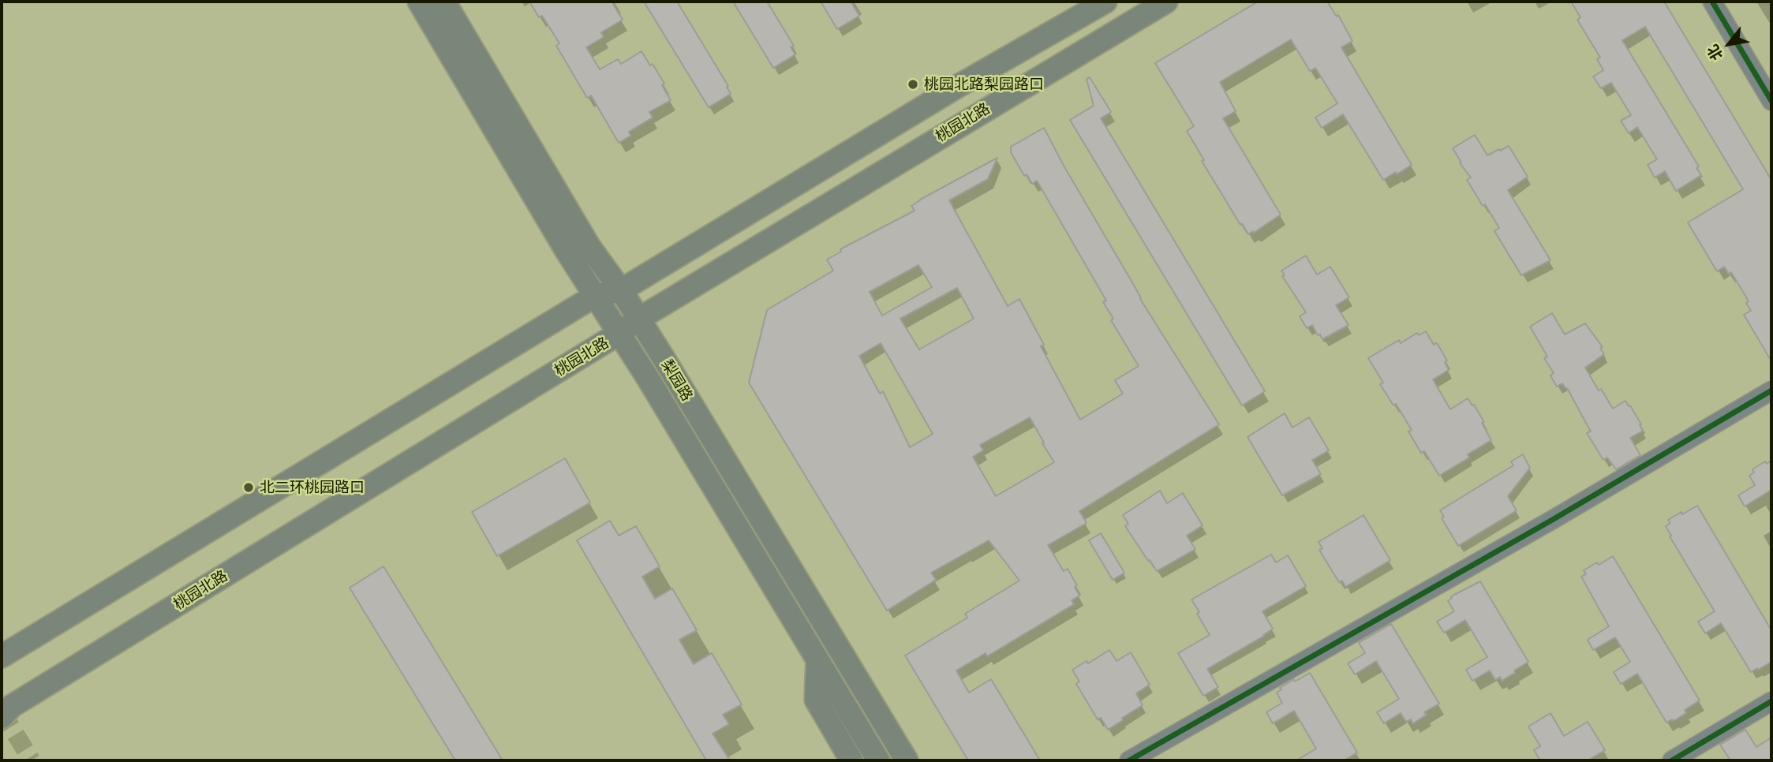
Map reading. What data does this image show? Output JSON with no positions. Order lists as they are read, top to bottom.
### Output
{
  "streets": {
    "main road": ["桃园北路", "梨园路"]
  },
  "crossings": [
    ["桃园北路", "梨园路"]
  ],
  "places": ["桃园北路梨园路口", "北二环桃园路口"],
  "north": "bottom left"
}
